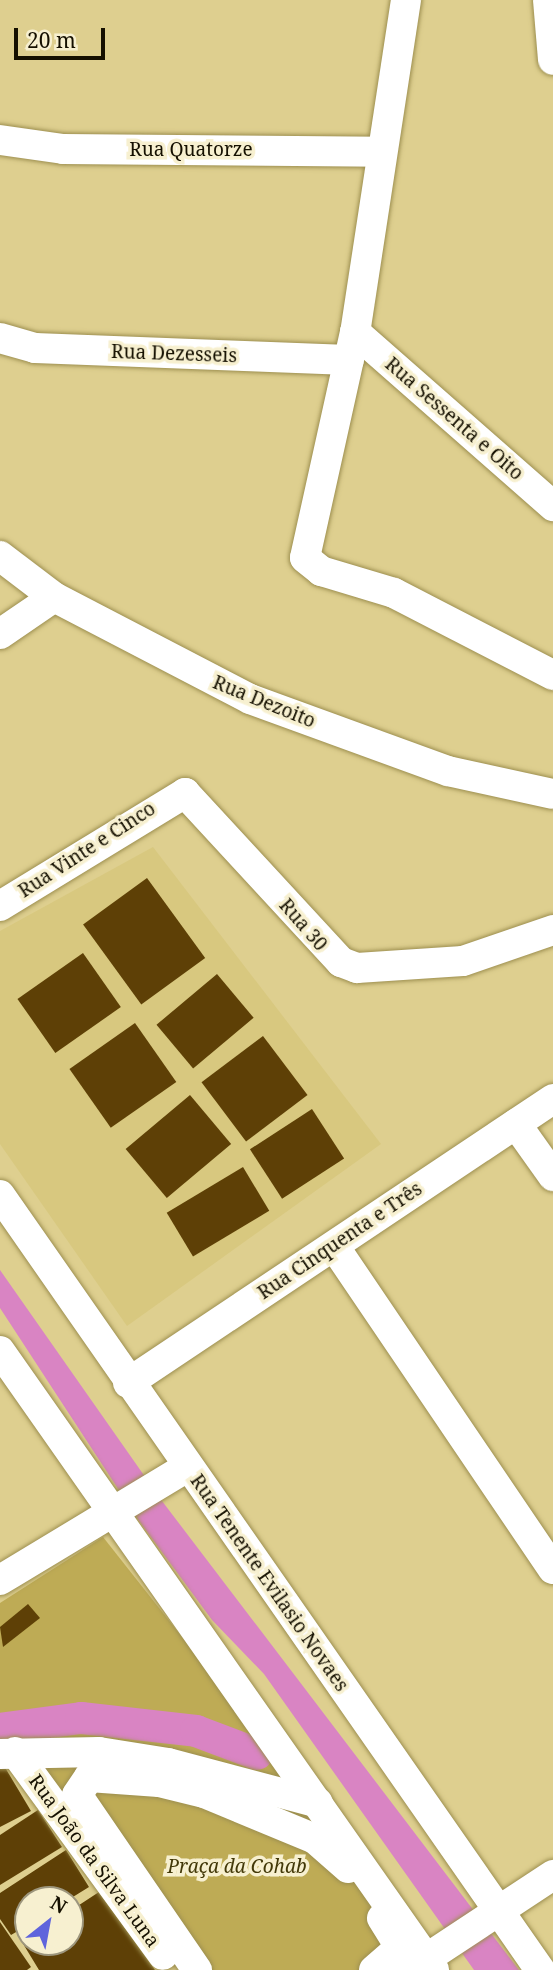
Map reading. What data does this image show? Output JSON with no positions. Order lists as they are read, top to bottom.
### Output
{
  "streets": {
    "street": [
      "Rua Quatorze",
      "Rua Dezesseis",
      "Rua Sessenta e Oito",
      "Rua Dezoito",
      "Rua Vinte e Cinco",
      "Rua 30",
      "Rua Cinquenta e Três",
      "Rua Tenente Evilasio Novaes",
      "Rua João da Silva Luna"
    ]
  },
  "crossings": [
    ["Rua Dezesseis", "Rua Sessenta e Oito"],
    ["Rua Vinte e Cinco", "Rua 30"],
    ["Rua Cinquenta e Três", "Rua Tenente Evilasio Novaes"]
  ],
  "parks": ["Praça da Cohab"],
  "scale_bar": "20 m",
  "north": "top right"
}
